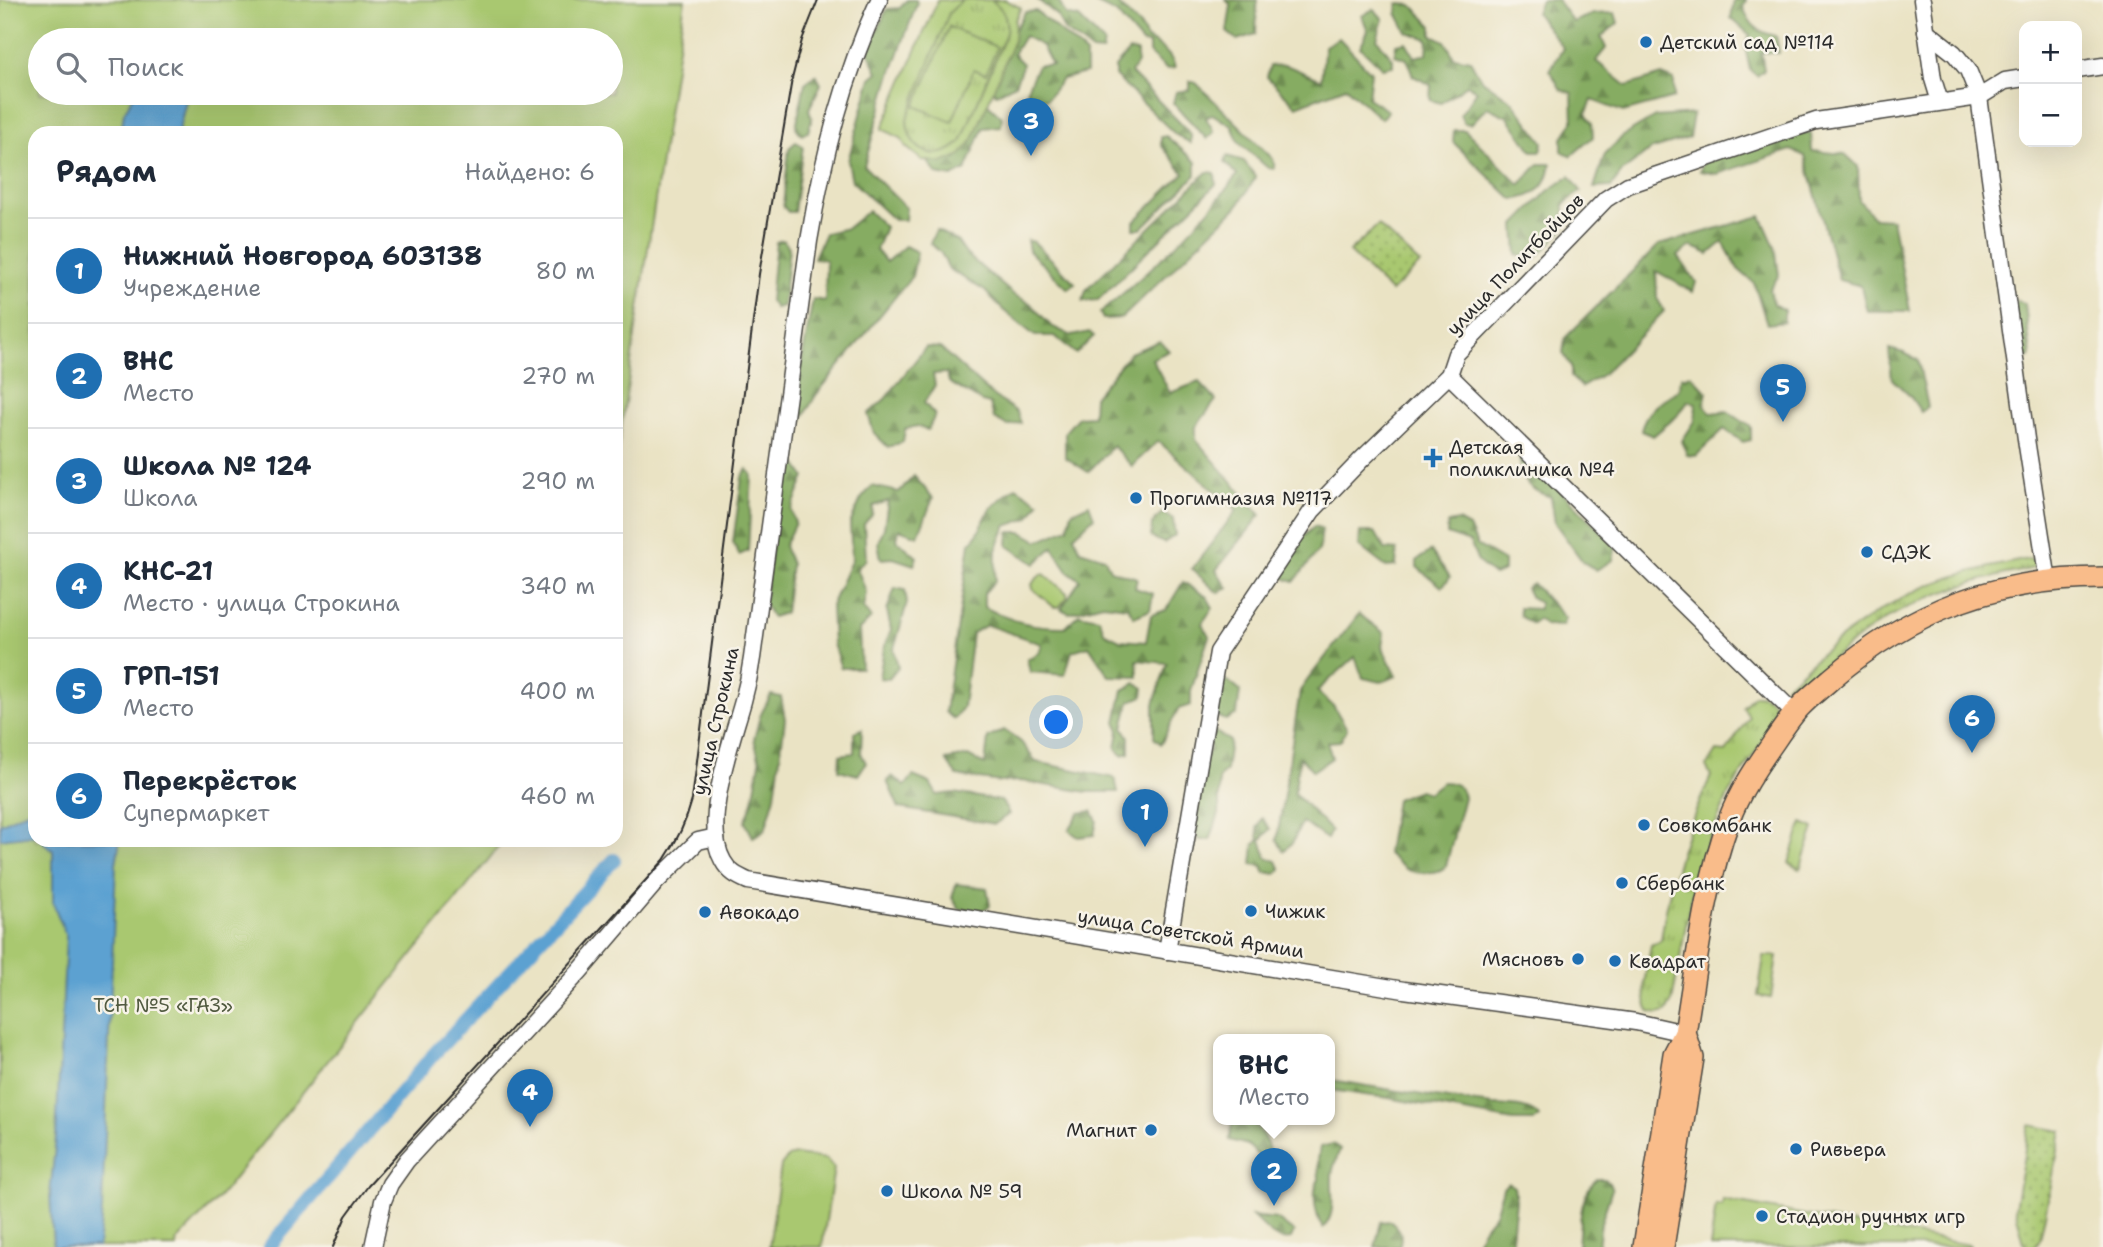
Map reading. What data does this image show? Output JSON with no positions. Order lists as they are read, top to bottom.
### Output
{
  "streets": {
    "street": ["улица Политбойцов", "улица Строкина", "улица Советской Армии"]
  },
  "crossings": [
    ["улица Политбойцов", "улица Советской Армии"],
    ["улица Строкина", "улица Советской Армии"]
  ],
  "parks": ["ТСН №5 «ГАЗ»"],
  "places": {
    "other": [
      "Детский сад №114",
      "Прогимназия №117",
      "СДЭК",
      "Совкомбанк",
      "Сбербанк",
      "Чижик",
      "Авокадо",
      "Мясновъ",
      "Квадрат",
      "Магнит",
      "Ривьера",
      "Школа № 59",
      "Стадион ручных игр"
    ],
    "health": ["Детская поликлиника №4"]
  },
  "page": {
    "map_buttons": ["+", "−"],
    "search": "Поиск",
    "pins": [
      "3",
      "5",
      "6",
      "1",
      "4",
      "2"
    ],
    "heading": ["Рядом", "Найдено: 6"],
    "list": [
      {
        "mark": "1",
        "name": "Нижний Новгород 603138",
        "note": "Учреждение",
        "value": "80 m"
      },
      {
        "mark": "2",
        "name": "ВНС",
        "note": "Место",
        "value": "270 m"
      },
      {
        "mark": "3",
        "name": "Школа № 124",
        "note": "Школа",
        "value": "290 m"
      },
      {
        "mark": "4",
        "name": "КНС-21",
        "note": "Место · улица Строкина",
        "value": "340 m"
      },
      {
        "mark": "5",
        "name": "ГРП-151",
        "note": "Место",
        "value": "400 m"
      },
      {
        "mark": "6",
        "name": "Перекрёсток",
        "note": "Супермаркет",
        "value": "460 m"
      }
    ],
    "popup": ["ВНС", "Место"]
  }
}
